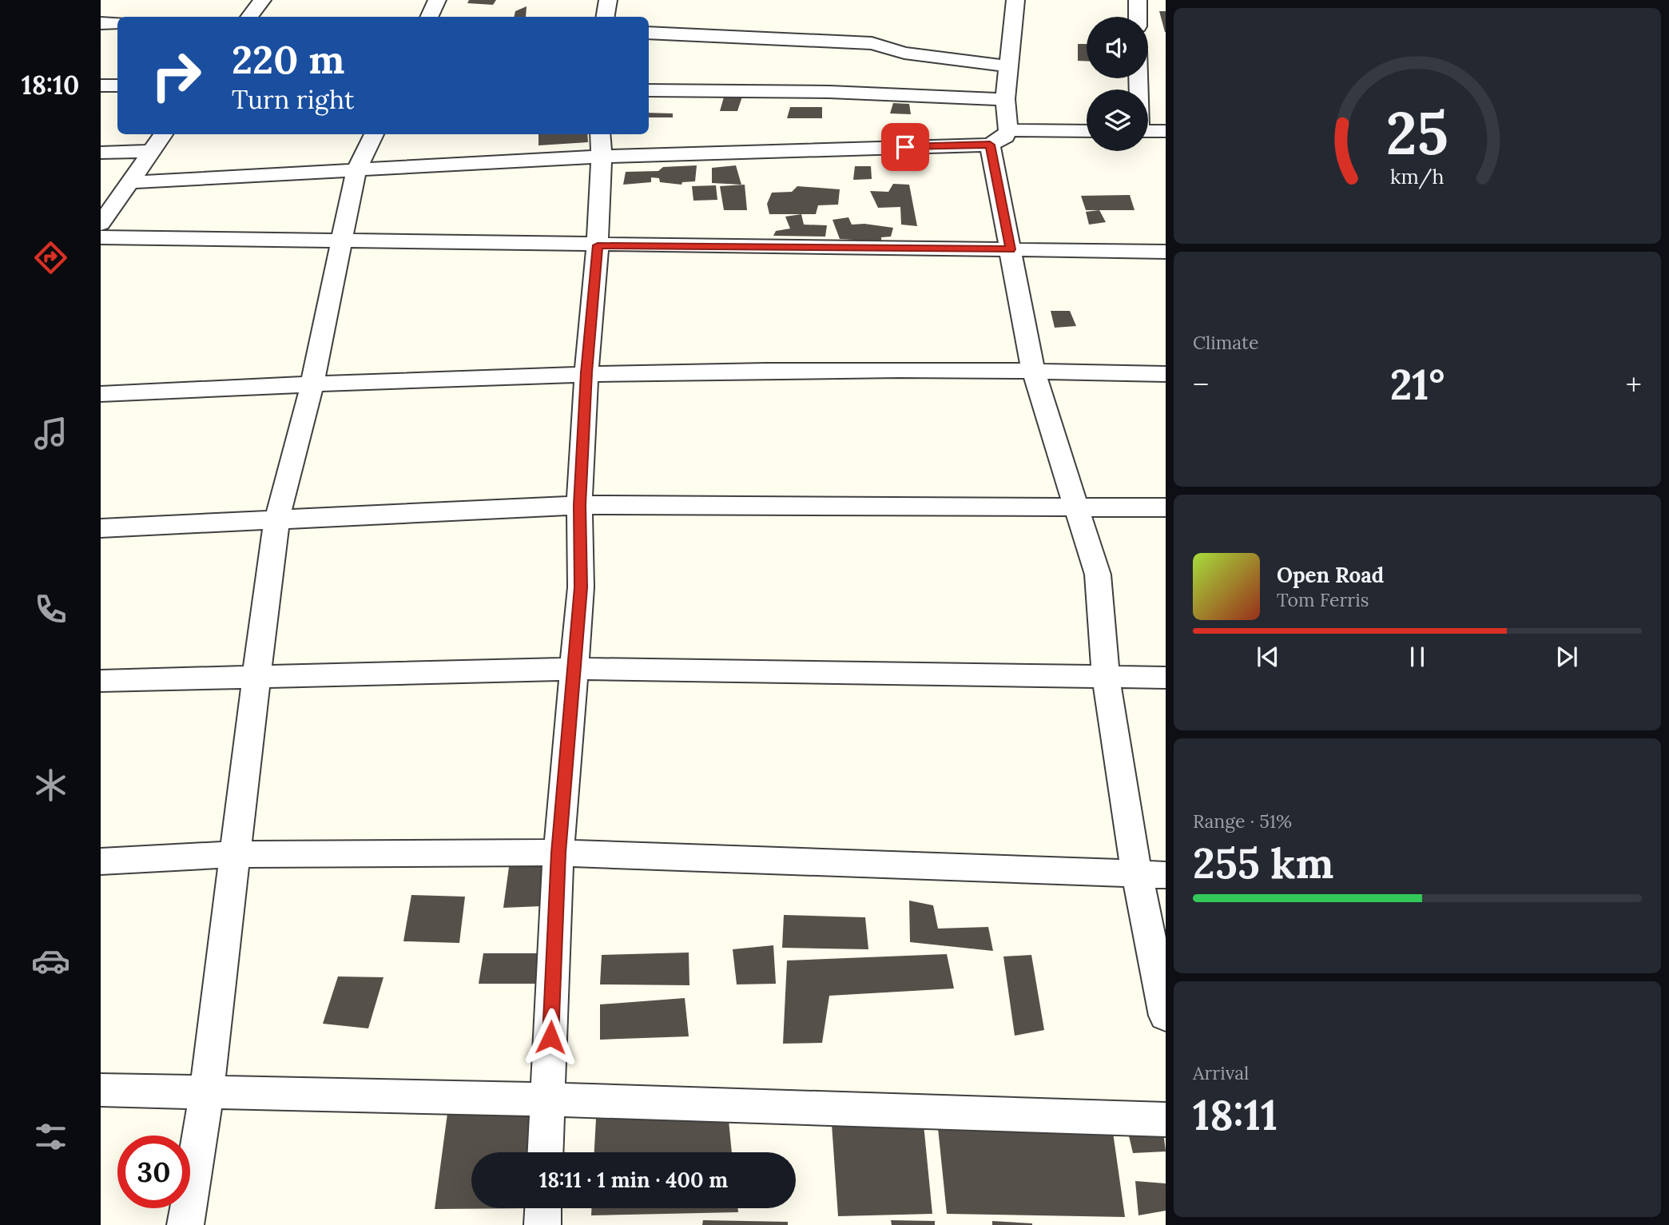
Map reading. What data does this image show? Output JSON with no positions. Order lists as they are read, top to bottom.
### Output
{
  "page": {
    "tabs": "18:10",
    "turn": ["220 m", "Turn right"],
    "tile": [
      "Climate",
      ["Range · 51%", "255 km"],
      ["Arrival", "18:11"]
    ],
    "heat": ["−", "21°", "+"],
    "song": ["Open Road", "Tom Ferris"],
    "limit": "30",
    "trip": "18:11 · 1 min · 400 m",
    "gauge": ["25", "km/h"]
  }
}
